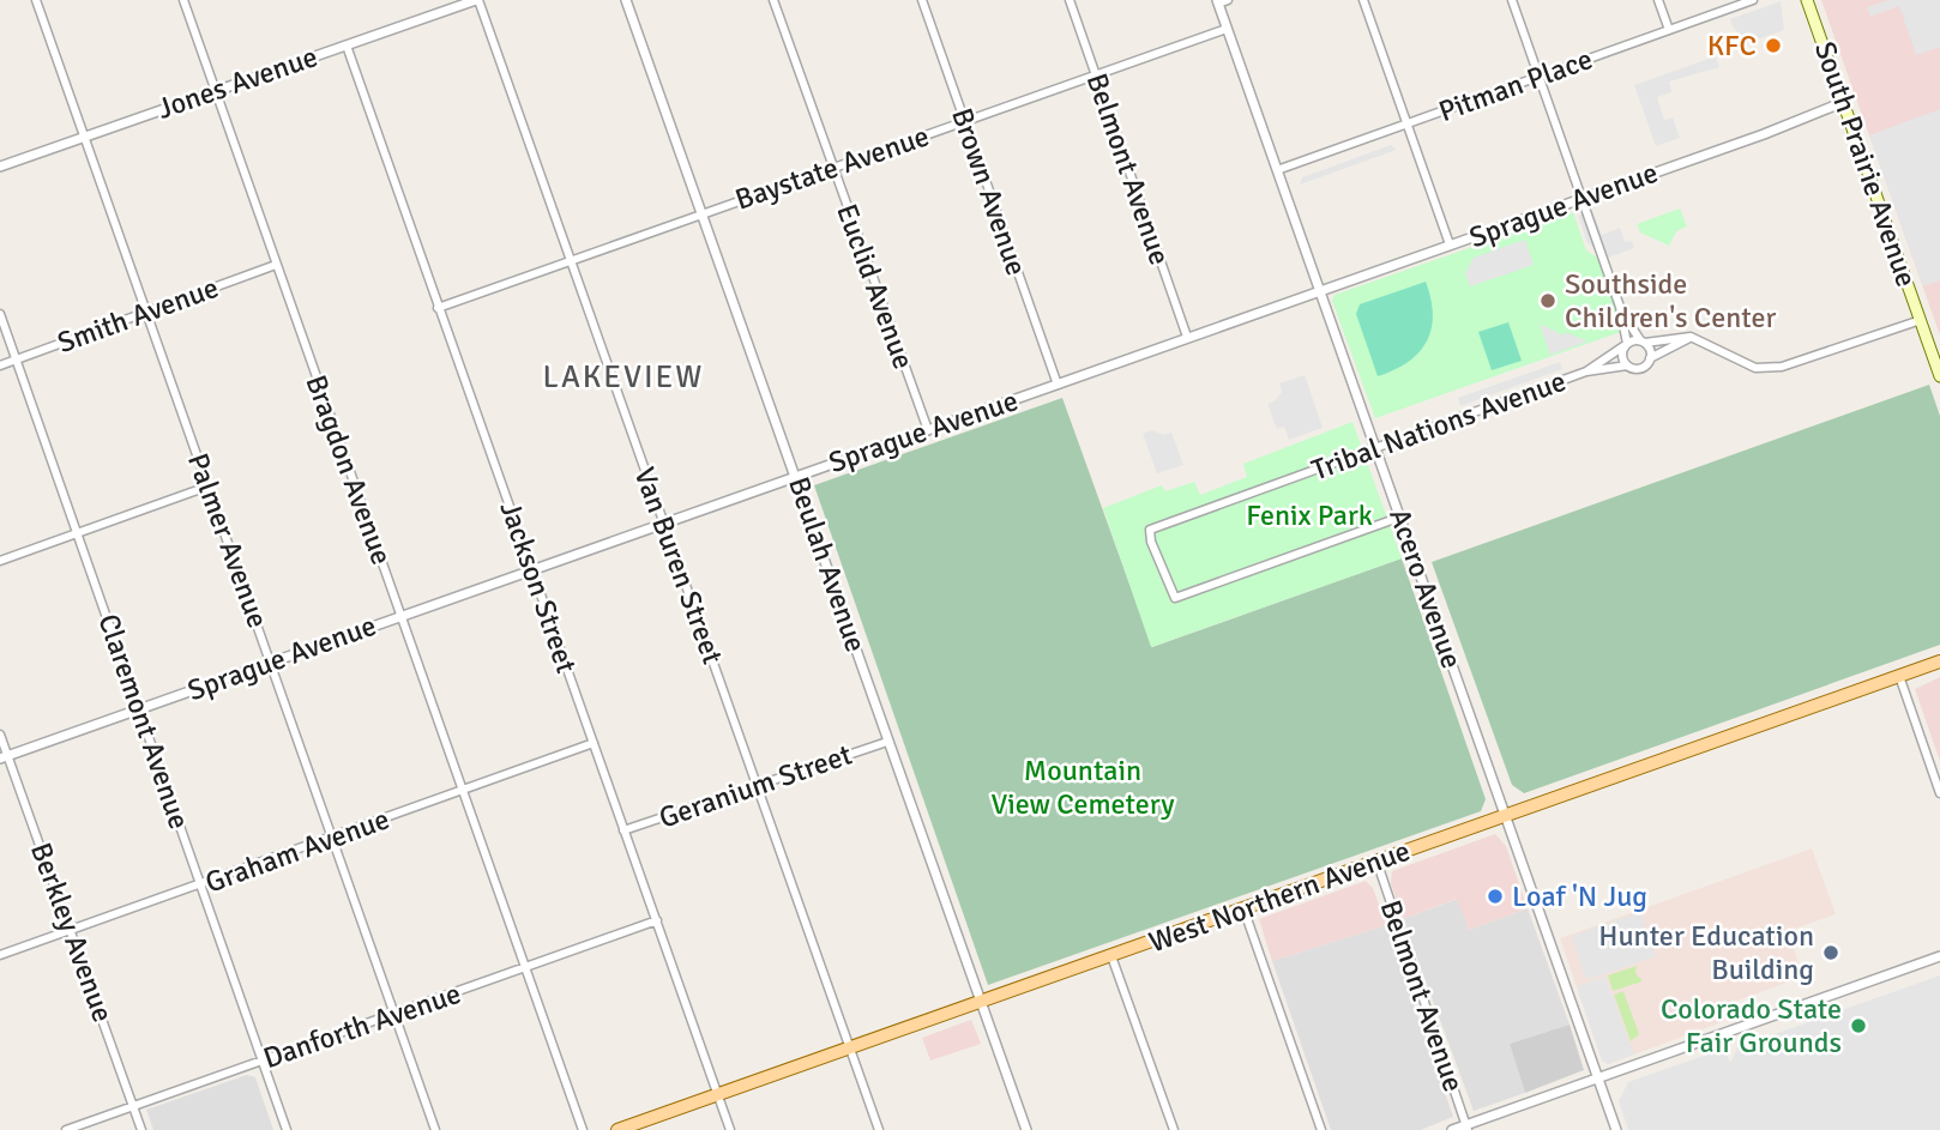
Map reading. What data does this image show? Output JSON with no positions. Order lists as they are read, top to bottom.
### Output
{
  "streets": {
    "main road": ["South Prairie Avenue", "West Northern Avenue"],
    "street": [
      "Jones Avenue",
      "Pitman Place",
      "Baystate Avenue",
      "Belmont Avenue",
      "Brown Avenue",
      "Sprague Avenue",
      "Euclid Avenue",
      "Smith Avenue",
      "Tribal Nations Avenue",
      "Bragdon Avenue",
      "Palmer Avenue",
      "Beulah Avenue",
      "Van Buren Street",
      "Jackson Street",
      "Acero Avenue",
      "Claremont Avenue",
      "Geranium Street",
      "Graham Avenue",
      "Berkley Avenue",
      "Danforth Avenue"
    ]
  },
  "crossings": [
    ["Jones Avenue", "Bragdon Avenue"],
    ["Jones Avenue", "Palmer Avenue"],
    ["Jones Avenue", "Van Buren Street"],
    ["Jones Avenue", "Jackson Street"],
    ["Pitman Place", "Acero Avenue"],
    ["South Prairie Avenue", "Sprague Avenue"],
    ["Baystate Avenue", "Belmont Avenue"],
    ["Baystate Avenue", "Brown Avenue"],
    ["Baystate Avenue", "Euclid Avenue"],
    ["Baystate Avenue", "Beulah Avenue"],
    ["Baystate Avenue", "Van Buren Street"],
    ["Baystate Avenue", "Jackson Street"],
    ["Baystate Avenue", "Acero Avenue"],
    ["Belmont Avenue", "Sprague Avenue"],
    ["Belmont Avenue", "West Northern Avenue"],
    ["Brown Avenue", "Sprague Avenue"],
    ["Sprague Avenue", "Euclid Avenue"],
    ["Sprague Avenue", "Bragdon Avenue"],
    ["Sprague Avenue", "Palmer Avenue"],
    ["Sprague Avenue", "Beulah Avenue"],
    ["Sprague Avenue", "Van Buren Street"],
    ["Sprague Avenue", "Jackson Street"],
    ["Sprague Avenue", "Acero Avenue"],
    ["Sprague Avenue", "Claremont Avenue"],
    ["Sprague Avenue", "Berkley Avenue"],
    ["Smith Avenue", "Bragdon Avenue"],
    ["Smith Avenue", "Palmer Avenue"],
    ["Smith Avenue", "Claremont Avenue"],
    ["Tribal Nations Avenue", "Acero Avenue"],
    ["Bragdon Avenue", "Graham Avenue"],
    ["Bragdon Avenue", "Danforth Avenue"],
    ["Palmer Avenue", "Graham Avenue"],
    ["Palmer Avenue", "Danforth Avenue"],
    ["Beulah Avenue", "Geranium Street"],
    ["Beulah Avenue", "West Northern Avenue"],
    ["Van Buren Street", "Geranium Street"],
    ["Van Buren Street", "West Northern Avenue"],
    ["Jackson Street", "Geranium Street"],
    ["Jackson Street", "Graham Avenue"],
    ["Jackson Street", "West Northern Avenue"],
    ["Jackson Street", "Danforth Avenue"],
    ["Acero Avenue", "West Northern Avenue"],
    ["Claremont Avenue", "Graham Avenue"],
    ["Claremont Avenue", "Danforth Avenue"],
    ["Graham Avenue", "Berkley Avenue"],
    ["Berkley Avenue", "Danforth Avenue"]
  ],
  "districts": ["LAKEVIEW"],
  "parks": ["Fenix Park", "Mountain View Cemetery"],
  "places": [
    "KFC",
    "Southside Children's Center",
    "Loaf 'N Jug",
    "Hunter Education Building",
    "Colorado State Fair Grounds"
  ]
}
